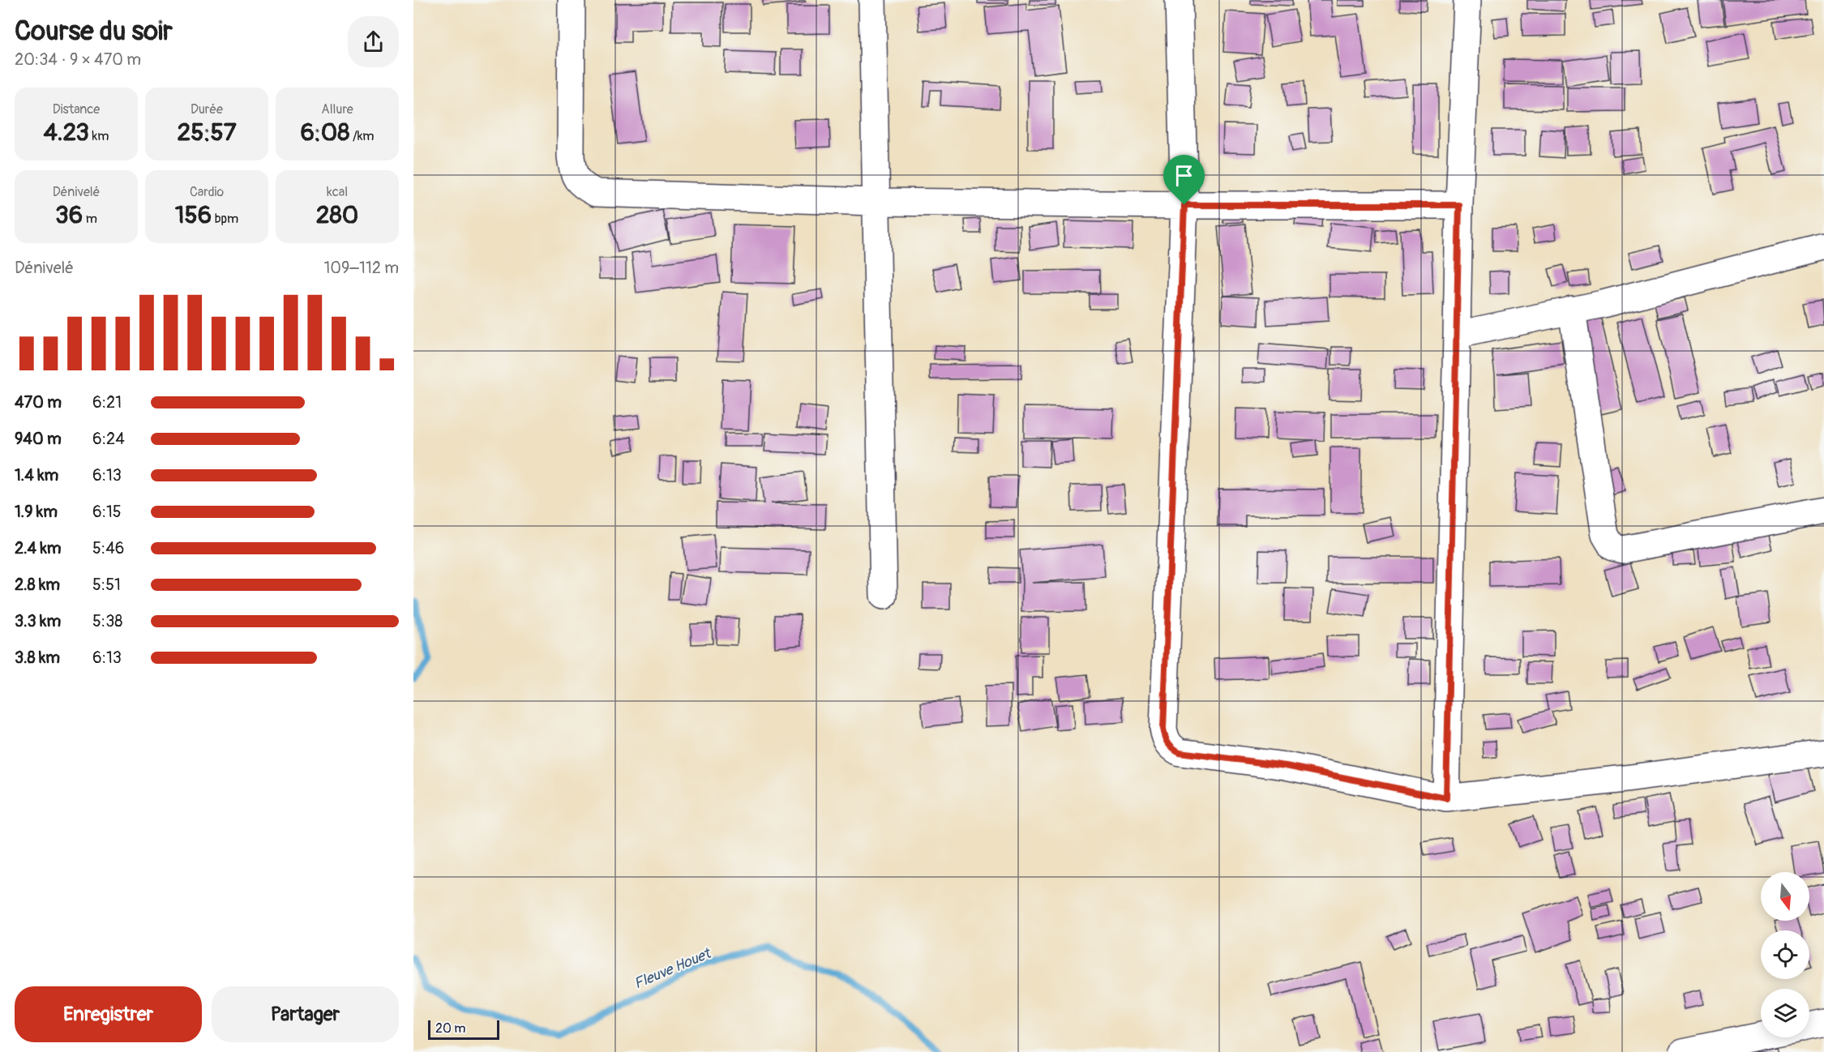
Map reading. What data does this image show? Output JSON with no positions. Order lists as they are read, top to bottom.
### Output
{
  "water": ["Fleuve Houet"],
  "scale_bar": "20 m",
  "north": "bottom",
  "page": {
    "heading": ["Course du soir", "20:34 · 9 × 470 m"],
    "stats": [
      ["Distance", "4.23 km"],
      ["Durée", "25:57"],
      ["Allure", "6:08 /km"],
      ["Dénivelé", "36 m"],
      ["Cardio", "156 bpm"],
      ["kcal", "280"]
    ],
    "chart": ["Dénivelé", "109–112 m"],
    "list": [
      {
        "name": "470 m",
        "note": "6:21"
      },
      {
        "name": "940 m",
        "note": "6:24"
      },
      {
        "name": "1.4 km",
        "note": "6:13"
      },
      {
        "name": "1.9 km",
        "note": "6:15"
      },
      {
        "name": "2.4 km",
        "note": "5:46"
      },
      {
        "name": "2.8 km",
        "note": "5:51"
      },
      {
        "name": "3.3 km",
        "note": "5:38"
      },
      {
        "name": "3.8 km",
        "note": "6:13"
      }
    ],
    "buttons": ["Enregistrer", "Partager"],
    "scale": "20 m"
  }
}
